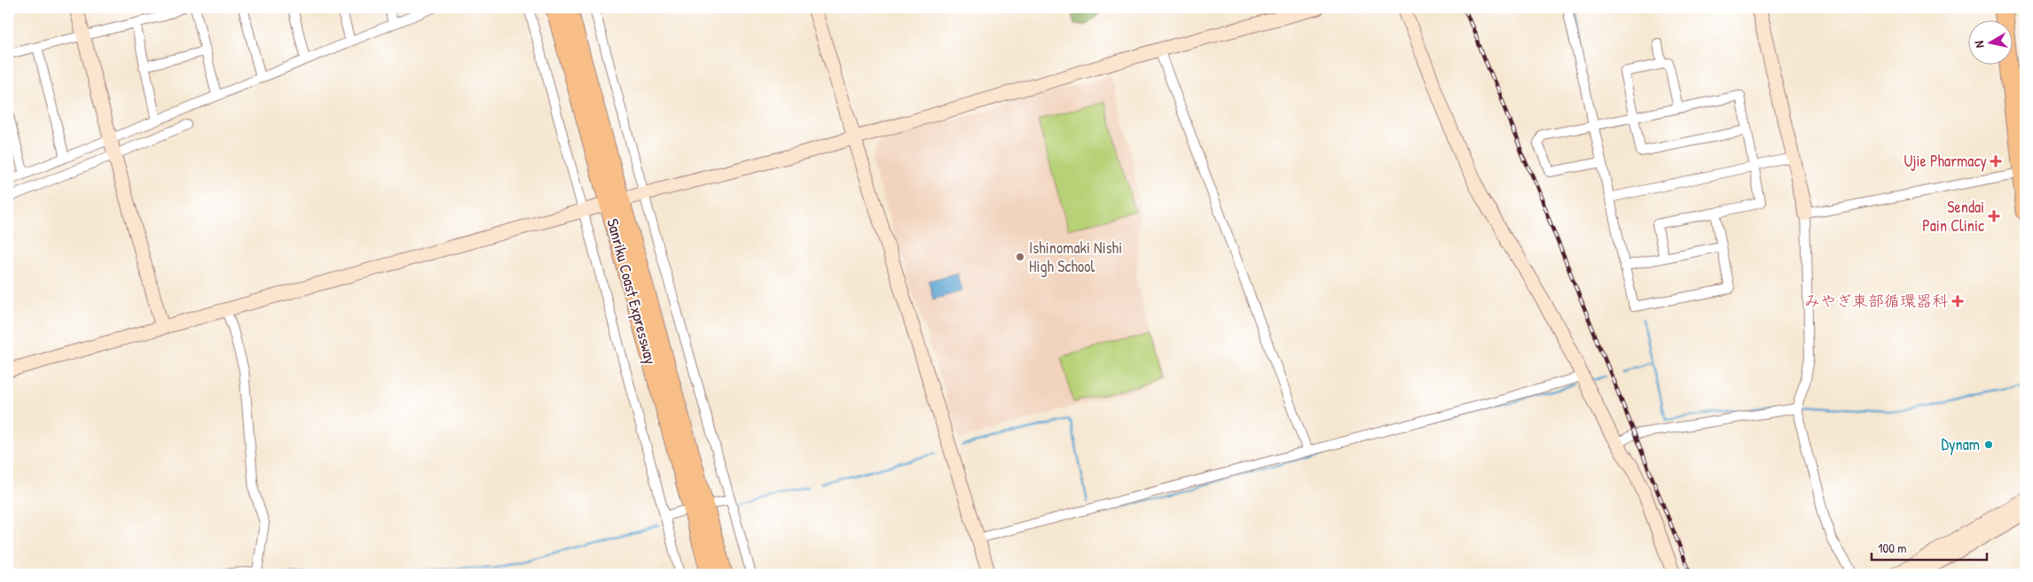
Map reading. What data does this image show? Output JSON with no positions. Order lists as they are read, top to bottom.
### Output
{
  "streets": {
    "highway": ["Sanriku Coast Expressway"]
  },
  "places": {
    "health": ["Ujie Pharmacy", "Sendai Pain Clinic", "みやぎ東部循環器科"],
    "other": ["Ishinomaki Nishi High School", "Dynam"]
  },
  "scale_bar": "100 m",
  "north": "left"
}
